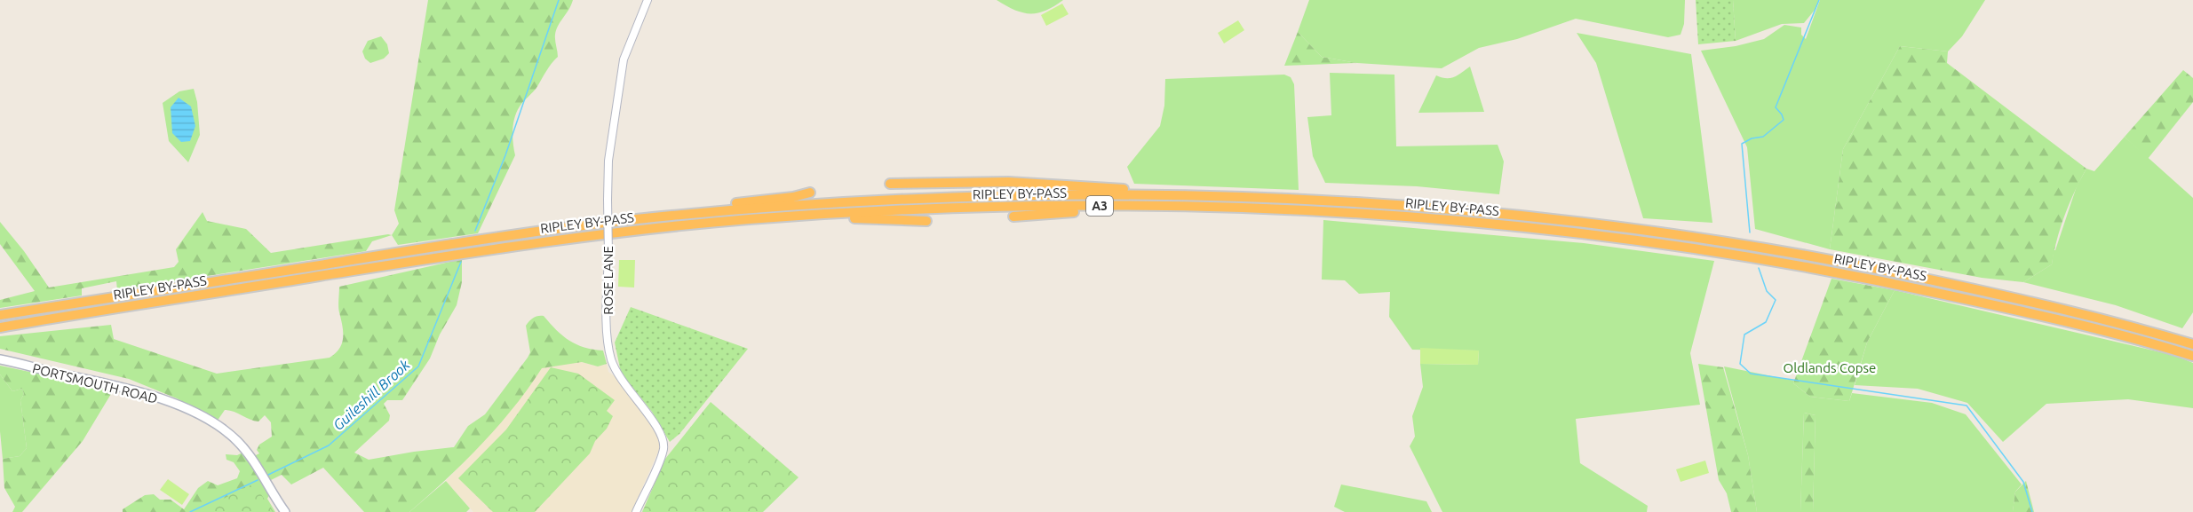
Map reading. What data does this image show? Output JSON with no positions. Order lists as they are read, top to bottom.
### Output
{
  "streets": {
    "highway": ["RIPLEY BY-PASS", "A3"],
    "main road": ["PORTSMOUTH ROAD"],
    "street": ["ROSE LANE"]
  },
  "water": ["Guileshill Brook"],
  "parks": ["Oldlands Copse"]
}
